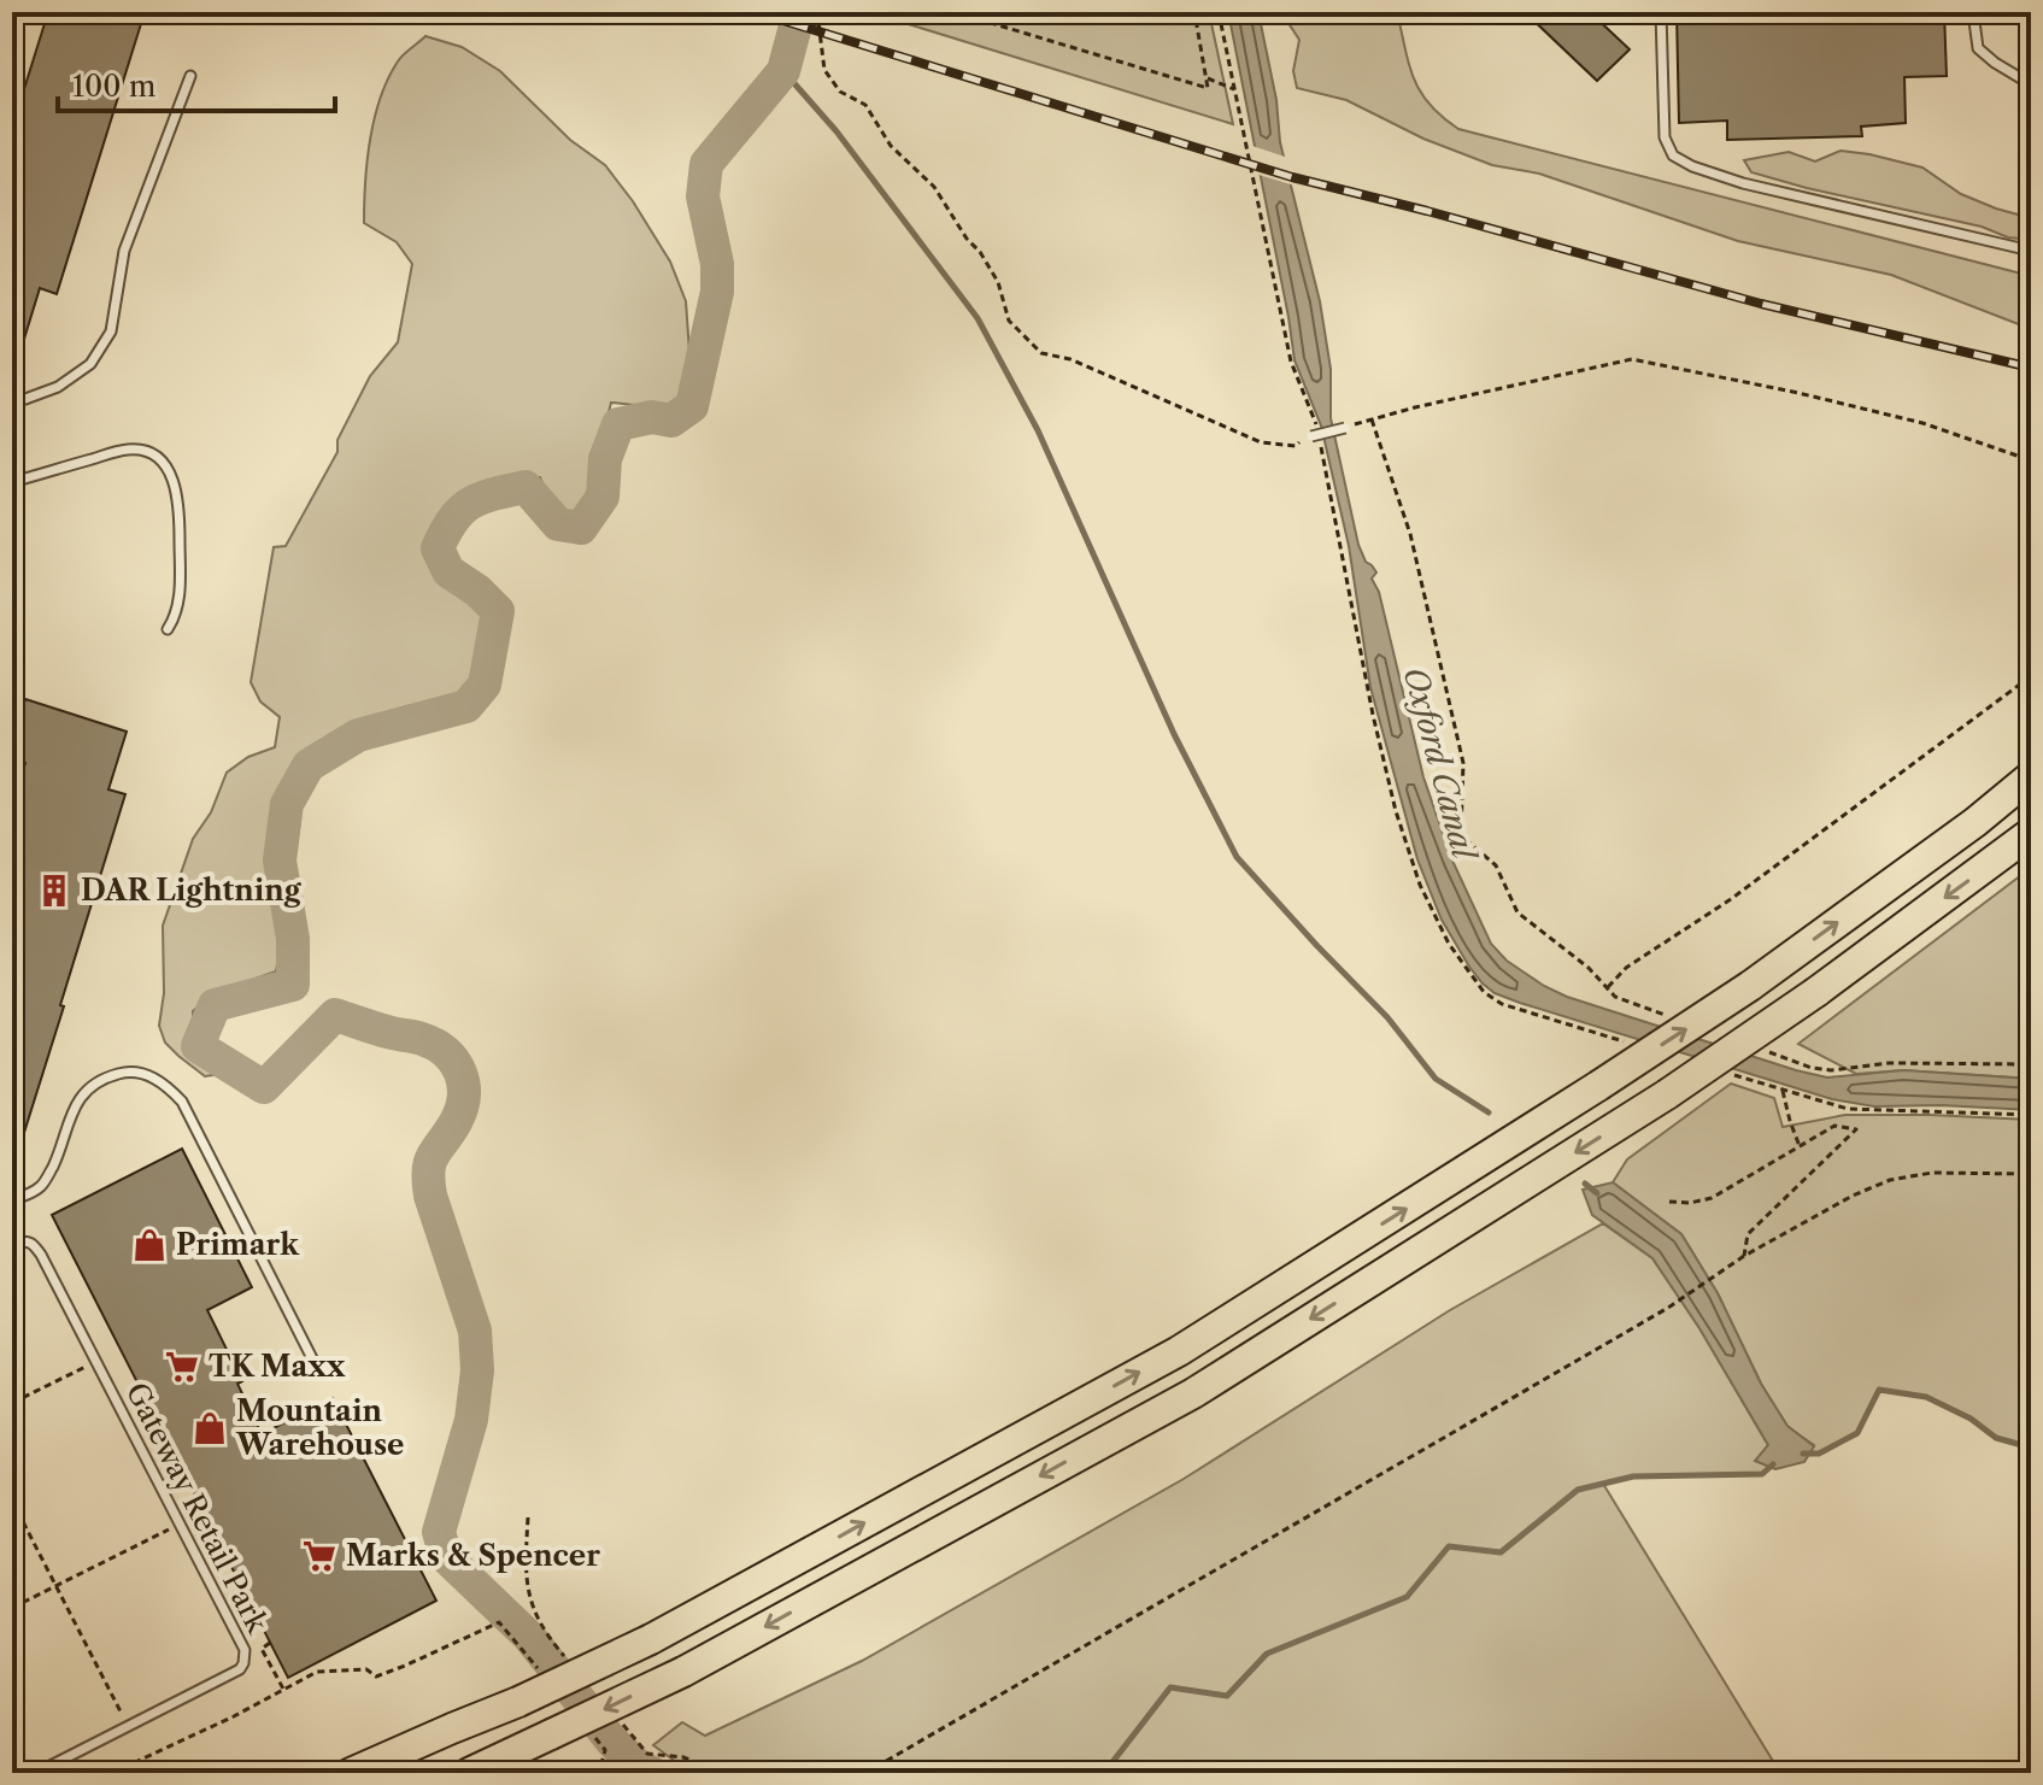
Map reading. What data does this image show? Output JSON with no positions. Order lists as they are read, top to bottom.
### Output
{
  "streets": {
    "lane": ["Gateway Retail Park"]
  },
  "water": ["Oxford Canal"],
  "places": {
    "building": ["DAR Lightning"],
    "shop": ["Primark", "Mountain Warehouse"],
    "supermarket": ["TK Maxx", "Marks & Spencer"]
  },
  "scale_bar": "100 m"
}
